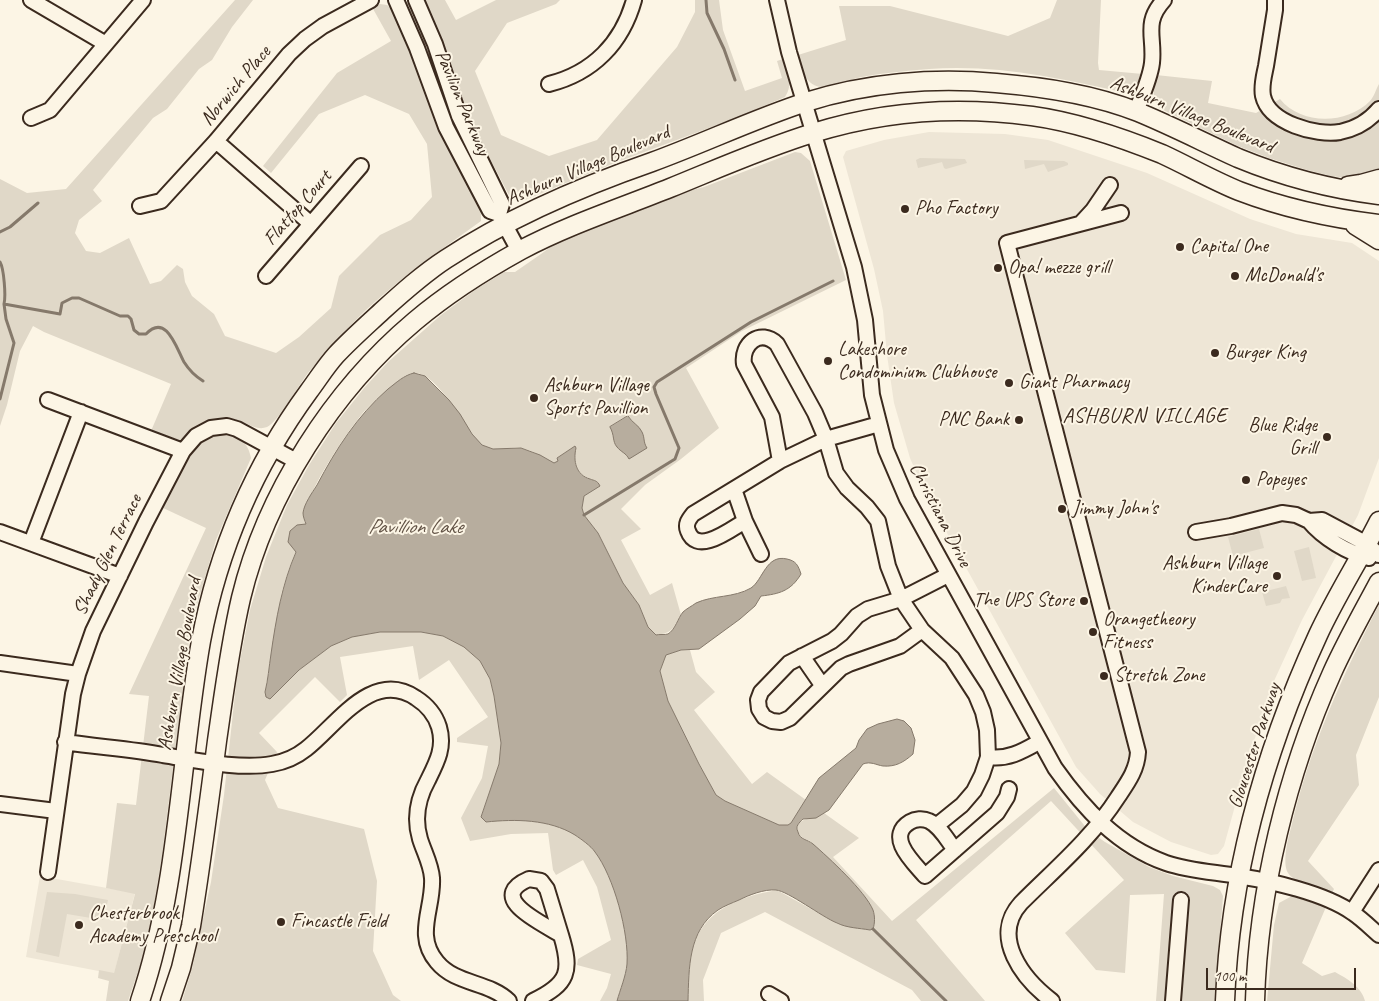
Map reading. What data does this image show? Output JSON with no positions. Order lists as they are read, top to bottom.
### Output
{
  "streets": {
    "main road": ["Ashburn Village Boulevard", "Gloucester Parkway"],
    "street": [
      "Norwich Place",
      "Pavilion Parkway",
      "Flattop Court",
      "Christiana Drive",
      "Shady Glen Terrace"
    ]
  },
  "crossings": [
    ["Pavilion Parkway", "Ashburn Village Boulevard"],
    ["Ashburn Village Boulevard", "Christiana Drive"],
    ["Ashburn Village Boulevard", "Shady Glen Terrace"],
    ["Christiana Drive", "Gloucester Parkway"]
  ],
  "districts": ["ASHBURN VILLAGE"],
  "water": ["Pavillion Lake"],
  "places": [
    "Pho Factory",
    "Capital One",
    "Opa! mezze grill",
    "McDonald's",
    "Burger King",
    "Lakeshore Condominium Clubhouse",
    "Giant Pharmacy",
    "Ashburn Village Sports Pavillion",
    "PNC Bank",
    "Blue Ridge Grill",
    "Popeyes",
    "Jimmy John's",
    "Ashburn Village KinderCare",
    "The UPS Store",
    "Orangetheory Fitness",
    "Stretch Zone",
    "Fincastle Field",
    "Chesterbrook Academy Preschool"
  ],
  "scale_bar": "100 m"
}
